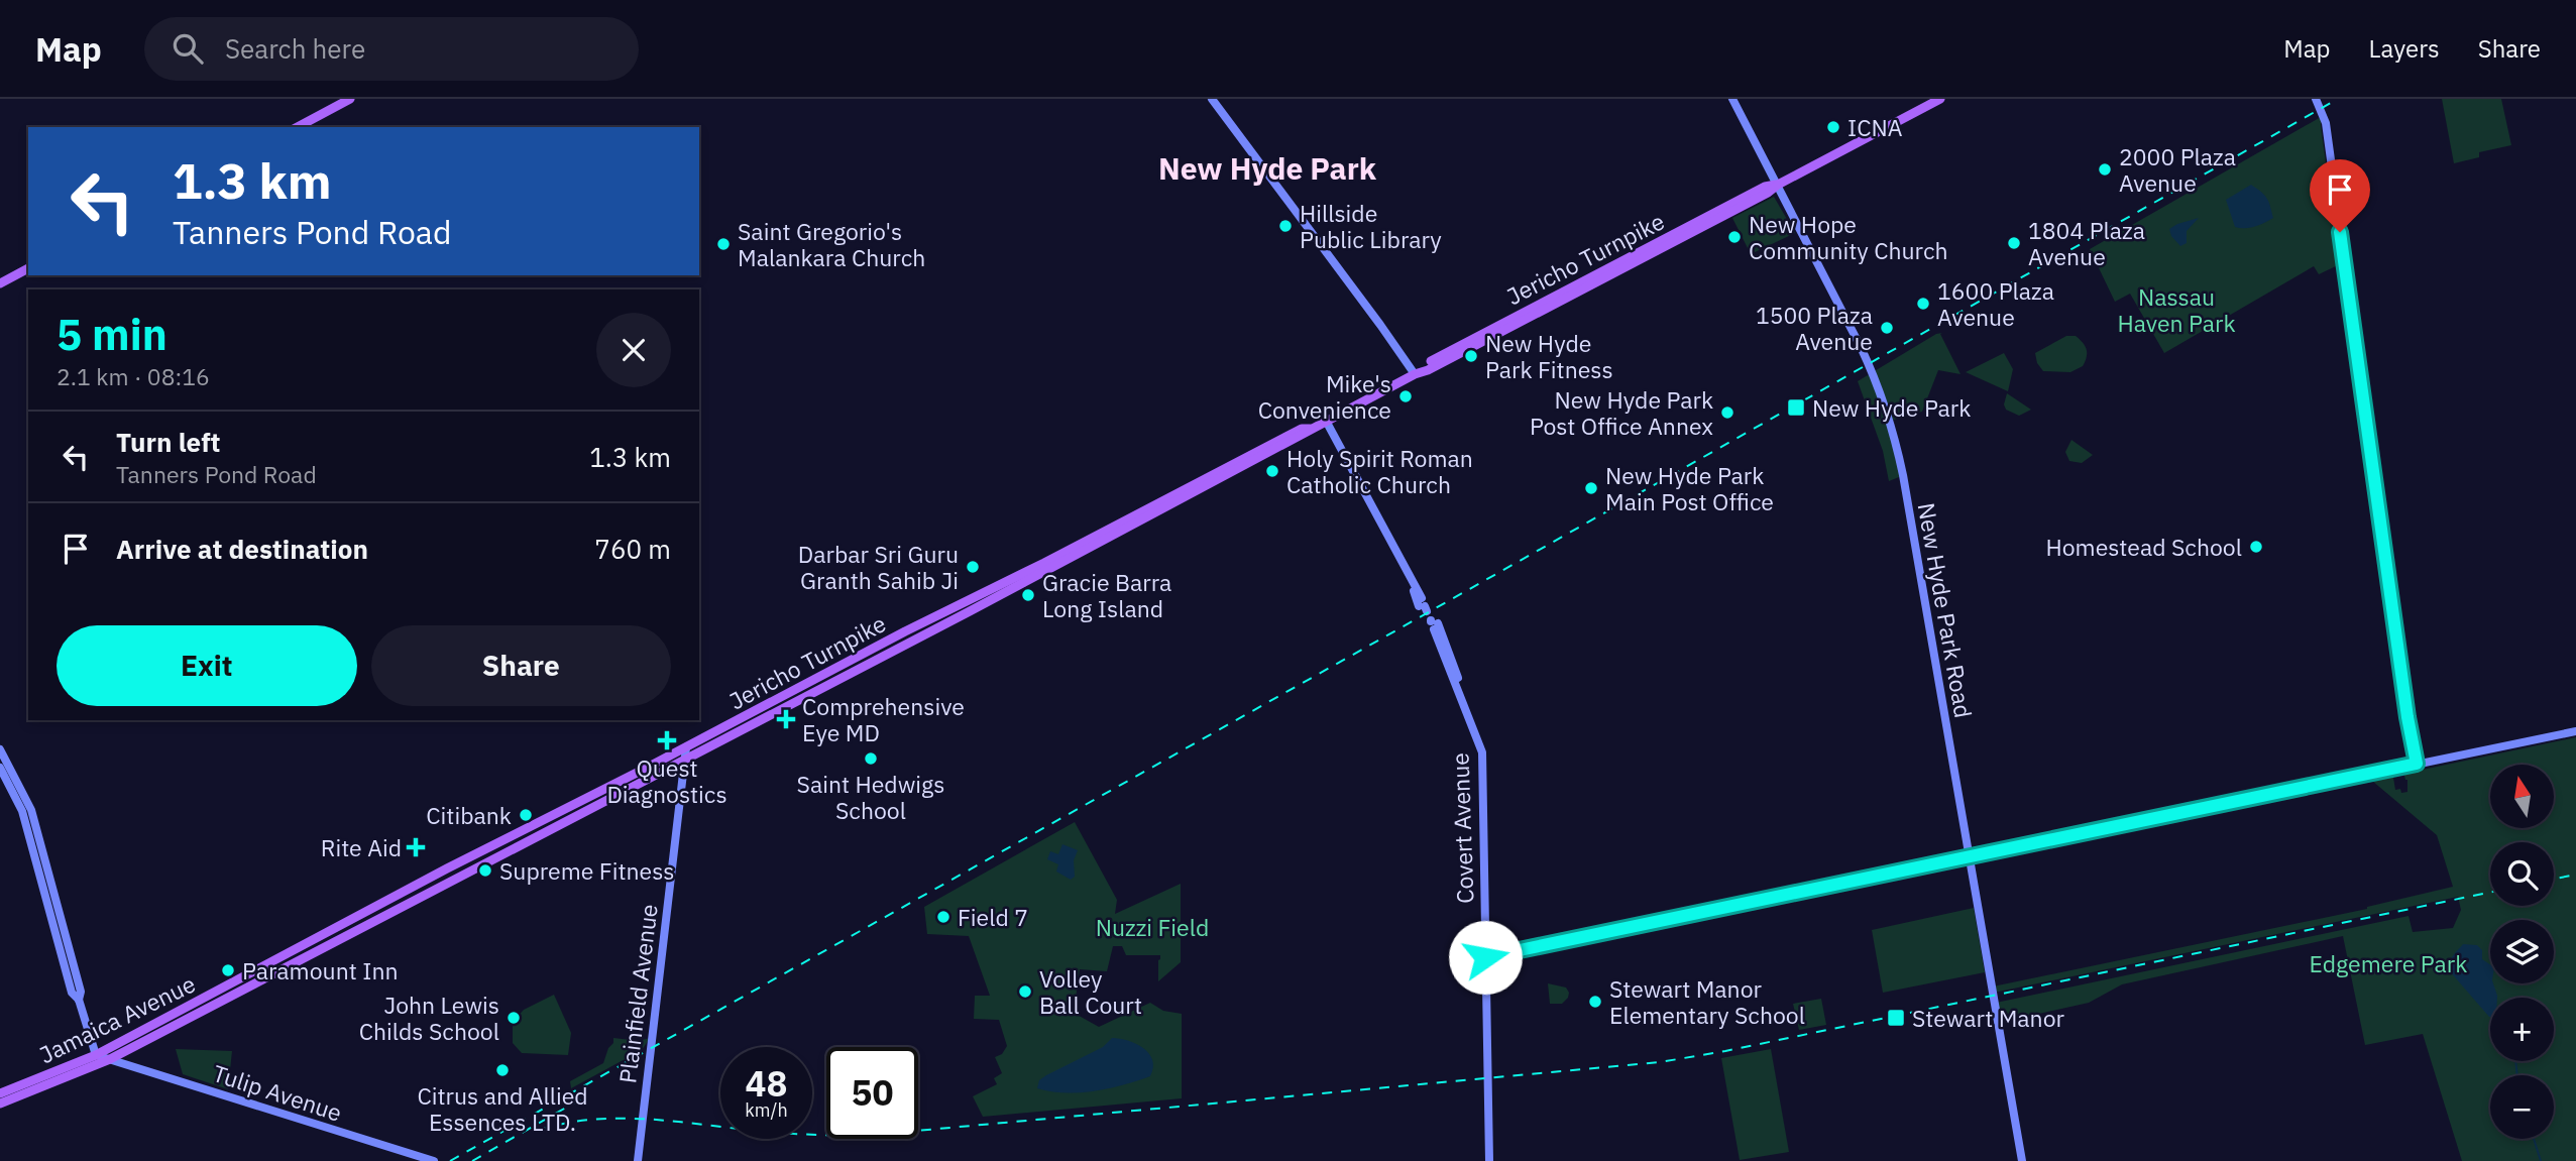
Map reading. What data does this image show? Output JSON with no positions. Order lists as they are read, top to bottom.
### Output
{
  "streets": {
    "main road": [
      "Jericho Turnpike",
      "New Hyde Park Road",
      "Covert Avenue",
      "Plainfield Avenue",
      "Jamaica Avenue",
      "Tulip Avenue"
    ]
  },
  "crossings": [
    ["Jericho Turnpike", "New Hyde Park Road"],
    ["Jericho Turnpike", "Plainfield Avenue"],
    ["Jericho Turnpike", "Jamaica Avenue"],
    ["Jamaica Avenue", "Tulip Avenue"]
  ],
  "districts": ["New Hyde Park"],
  "parks": ["Nassau Haven Park", "Nuzzi Field", "Edgemere Park"],
  "places": {
    "other": [
      "ICNA",
      "2000 Plaza Avenue",
      "Hillside Public Library",
      "New Hope Community Church",
      "1804 Plaza Avenue",
      "Saint Gregorio's Malankara Church",
      "1600 Plaza Avenue",
      "1500 Plaza Avenue",
      "New Hyde Park Fitness",
      "Mike's Convenience",
      "New Hyde Park Post Office Annex",
      "Holy Spirit Roman Catholic Church",
      "New Hyde Park Main Post Office",
      "Homestead School",
      "Darbar Sri Guru Granth Sahib Ji",
      "Gracie Barra Long Island",
      "Saint Hedwigs School",
      "Citibank",
      "Supreme Fitness",
      "Field 7",
      "Paramount Inn",
      "Volley Ball Court",
      "Stewart Manor Elementary School",
      "John Lewis Childs School",
      "Citrus and Allied Essences LTD."
    ],
    "transit": ["New Hyde Park", "Stewart Manor"],
    "health": ["Comprehensive Eye MD", "Quest Diagnostics", "Rite Aid"]
  },
  "north": "top",
  "page": {
    "header": "Map",
    "search": "Search here",
    "nav": ["Map", "Layers", "Share"],
    "turn": ["1.3 km", "Tanners Pond Road"],
    "heading": ["5 min", "2.1 km · 08:16"],
    "list": [
      {
        "name": "Turn left",
        "note": "Tanners Pond Road",
        "value": "1.3 km"
      },
      {
        "name": "Arrive at destination",
        "value": "760 m"
      }
    ],
    "buttons": ["Exit", "Share"],
    "map_buttons": ["+", "−"],
    "speed": "48 km/h",
    "limit": "50"
  }
}
